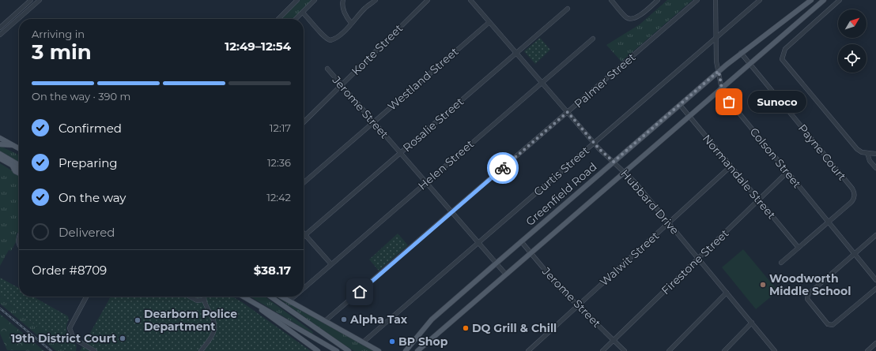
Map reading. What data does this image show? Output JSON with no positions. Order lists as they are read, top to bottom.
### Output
{
  "streets": {
    "main road": ["Greenfield Road"],
    "street": [
      "Korte Street",
      "Westland Street",
      "Palmer Street",
      "Jerome Street",
      "Rosalie Street",
      "Payne Court",
      "Colson Street",
      "Helen Street",
      "Curtis Street",
      "Normandale Street",
      "Hubbard Drive",
      "Walwit Street",
      "Firestone Street"
    ]
  },
  "crossings": [
    ["Korte Street", "Jerome Street"],
    ["Westland Street", "Jerome Street"],
    ["Westland Street", "Hubbard Drive"],
    ["Palmer Street", "Jerome Street"],
    ["Palmer Street", "Hubbard Drive"],
    ["Jerome Street", "Rosalie Street"],
    ["Jerome Street", "Helen Street"],
    ["Jerome Street", "Curtis Street"],
    ["Jerome Street", "Greenfield Road"],
    ["Jerome Street", "Walwit Street"],
    ["Jerome Street", "Firestone Street"],
    ["Rosalie Street", "Hubbard Drive"],
    ["Payne Court", "Colson Street"],
    ["Payne Court", "Greenfield Road"],
    ["Colson Street", "Curtis Street"],
    ["Colson Street", "Greenfield Road"],
    ["Colson Street", "Firestone Street"],
    ["Helen Street", "Hubbard Drive"],
    ["Curtis Street", "Hubbard Drive"],
    ["Normandale Street", "Greenfield Road"],
    ["Normandale Street", "Walwit Street"],
    ["Normandale Street", "Firestone Street"],
    ["Greenfield Road", "Hubbard Drive"],
    ["Hubbard Drive", "Walwit Street"],
    ["Hubbard Drive", "Firestone Street"]
  ],
  "places": [
    "Sunoco",
    "Woodworth Middle School",
    "Alpha Tax",
    "Dearborn Police Department",
    "DQ Grill & Chill",
    "19th District Court",
    "BP Shop"
  ],
  "north": "top right",
  "page": {
    "heading": ["3 min", "Arriving in", "12:49–12:54"],
    "panel": ["Order #8709", "$38.17"],
    "bar": "On the way · 390 m",
    "bubble": "Sunoco",
    "list": [
      ["Confirmed", "12:17"],
      ["Preparing", "12:36"],
      ["On the way", "12:42"],
      "Delivered"
    ]
  }
}
